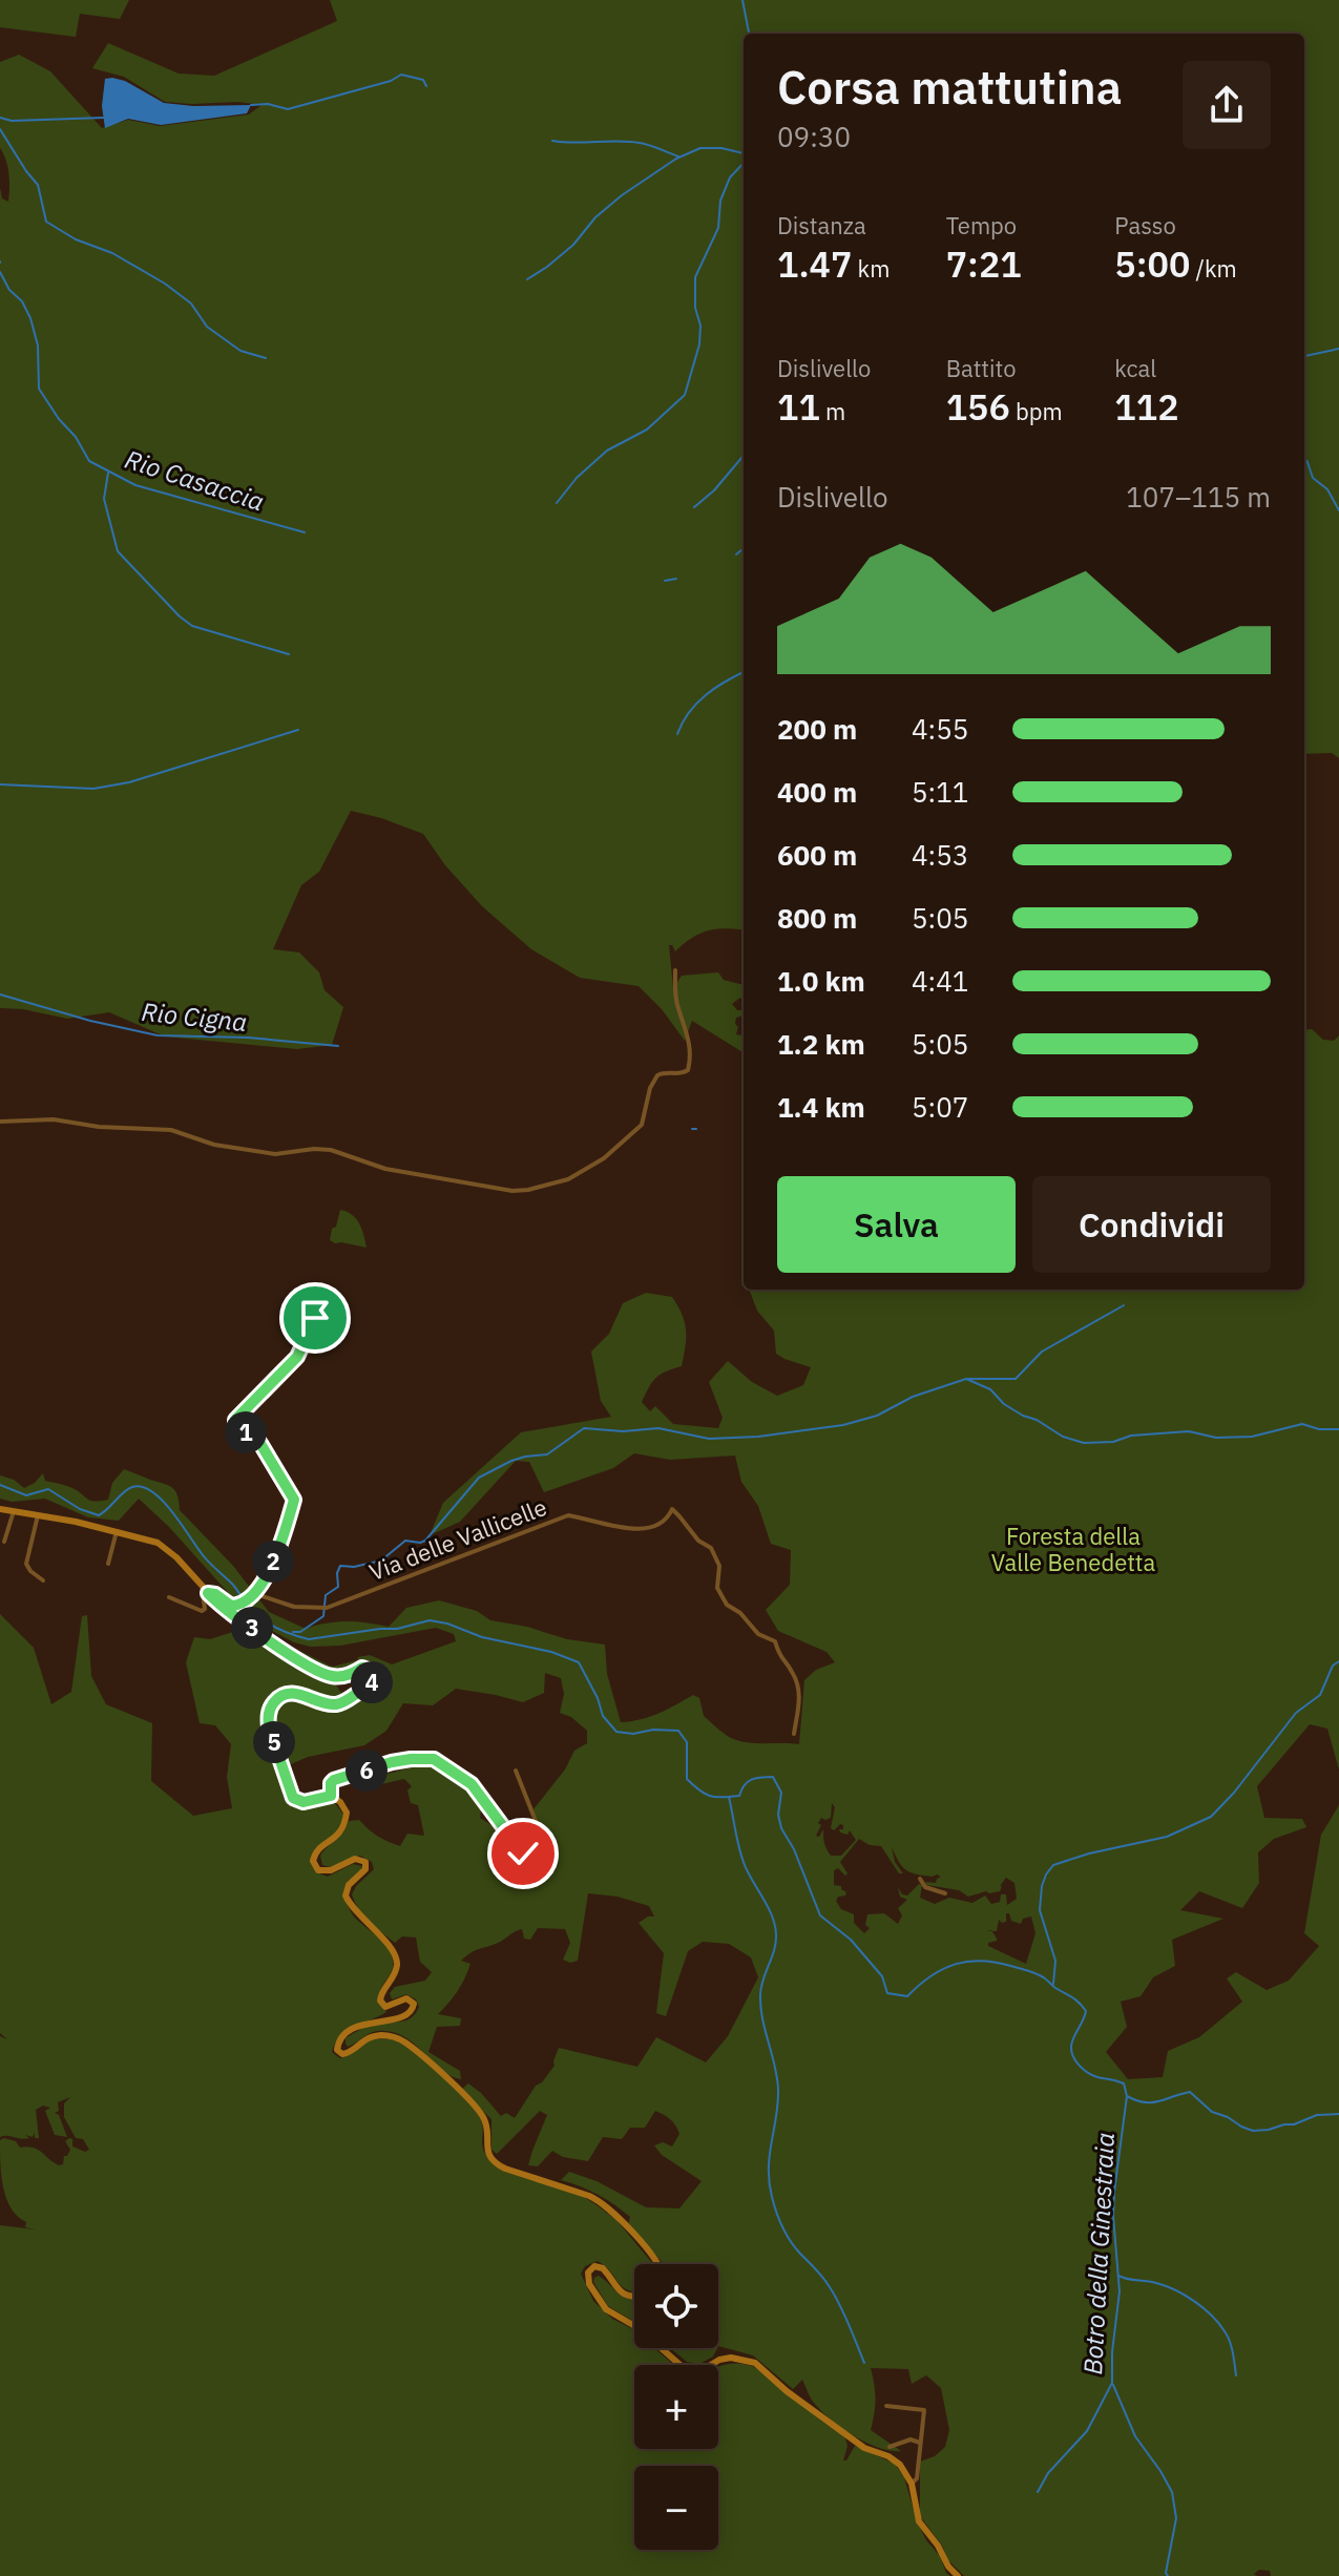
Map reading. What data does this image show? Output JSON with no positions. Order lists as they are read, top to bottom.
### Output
{
  "streets": {
    "street": ["Via delle Vallicelle"]
  },
  "water": ["Rio Casaccia", "Rio Cigna", "Botro della Ginestraia"],
  "parks": ["Foresta della Valle Benedetta"],
  "page": {
    "heading": ["Corsa mattutina", "09:30"],
    "stats": [
      ["Distanza", "1.47 km"],
      ["Tempo", "7:21"],
      ["Passo", "5:00 /km"],
      ["Dislivello", "11 m"],
      ["Battito", "156 bpm"],
      ["kcal", "112"]
    ],
    "chart": ["Dislivello", "107–115 m"],
    "list": [
      {
        "name": "200 m",
        "note": "4:55"
      },
      {
        "name": "400 m",
        "note": "5:11"
      },
      {
        "name": "600 m",
        "note": "4:53"
      },
      {
        "name": "800 m",
        "note": "5:05"
      },
      {
        "name": "1.0 km",
        "note": "4:41"
      },
      {
        "name": "1.2 km",
        "note": "5:05"
      },
      {
        "name": "1.4 km",
        "note": "5:07"
      }
    ],
    "buttons": ["Salva", "Condividi"],
    "pins": [
      "1",
      "2",
      "3",
      "4",
      "5",
      "6"
    ],
    "map_buttons": ["+", "−"]
  }
}
